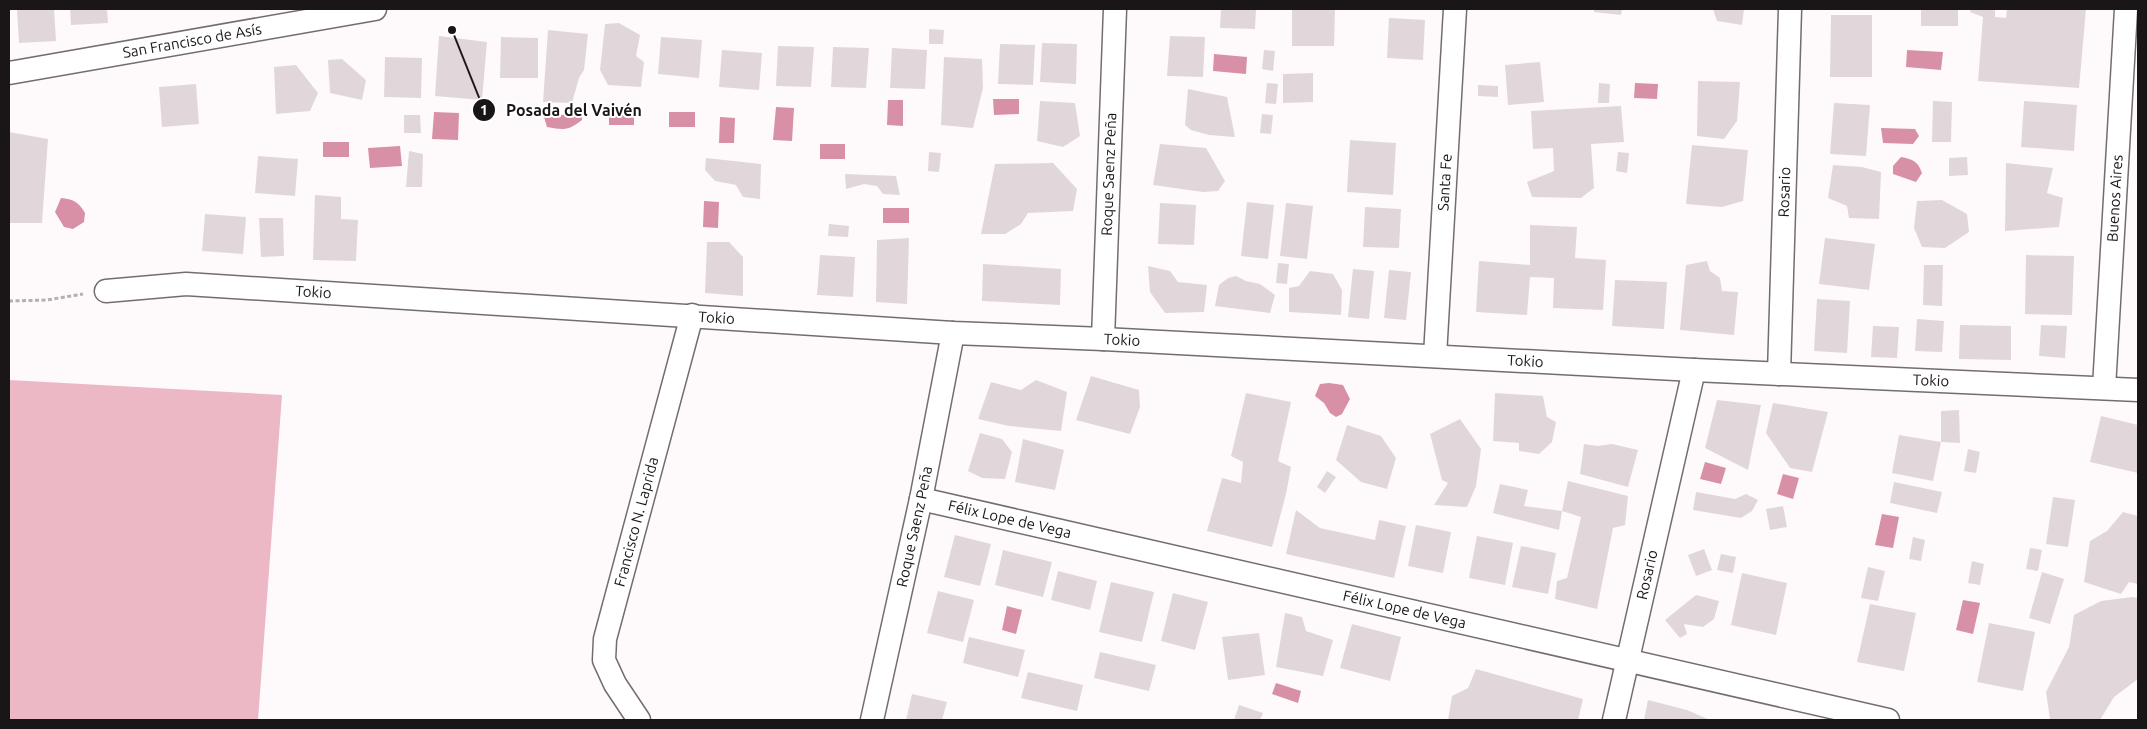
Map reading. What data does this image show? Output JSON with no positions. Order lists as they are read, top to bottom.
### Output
{
  "streets": {
    "street": [
      "San Francisco de Asís",
      "Roque Saenz Peña",
      "Santa Fe",
      "Rosario",
      "Buenos Aires",
      "Tokio",
      "Félix Lope de Vega",
      "Francisco N. Laprida"
    ]
  },
  "crossings": [
    ["Roque Saenz Peña", "Tokio"],
    ["Roque Saenz Peña", "Félix Lope de Vega"],
    ["Santa Fe", "Tokio"],
    ["Rosario", "Tokio"],
    ["Rosario", "Félix Lope de Vega"],
    ["Buenos Aires", "Tokio"],
    ["Tokio", "Francisco N. Laprida"]
  ],
  "places": ["Posada del Vaivén"]
}
